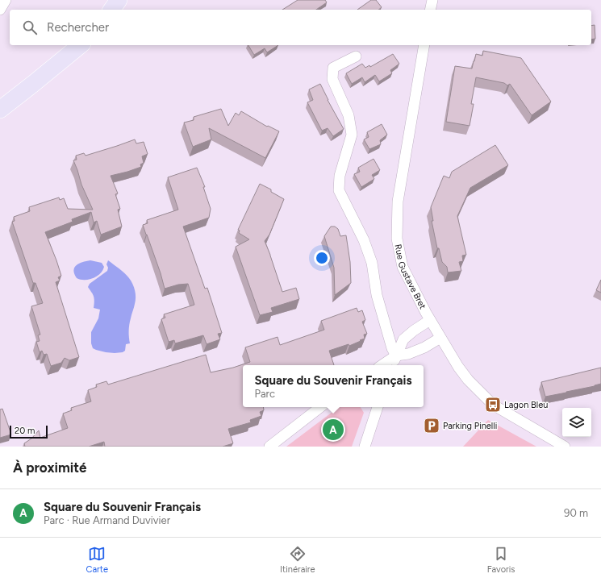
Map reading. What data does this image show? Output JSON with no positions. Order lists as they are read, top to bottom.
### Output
{
  "streets": {
    "street": ["Rue Gustave Bret"]
  },
  "places": {
    "bus stop": ["Lagon Bleu"],
    "parking": ["Parking Pinelli"]
  },
  "scale_bar": "20 m",
  "page": {
    "search": "Rechercher",
    "popup": ["Square du Souvenir Français", "Parc"],
    "pins": "A",
    "scale": "20 m",
    "heading": "À proximité",
    "list": [
      {
        "mark": "A",
        "name": "Square du Souvenir Français",
        "note": "Parc · Rue Armand Duvivier",
        "value": "90 m"
      }
    ],
    "nav": ["Carte", "Itinéraire", "Favoris"]
  }
}
